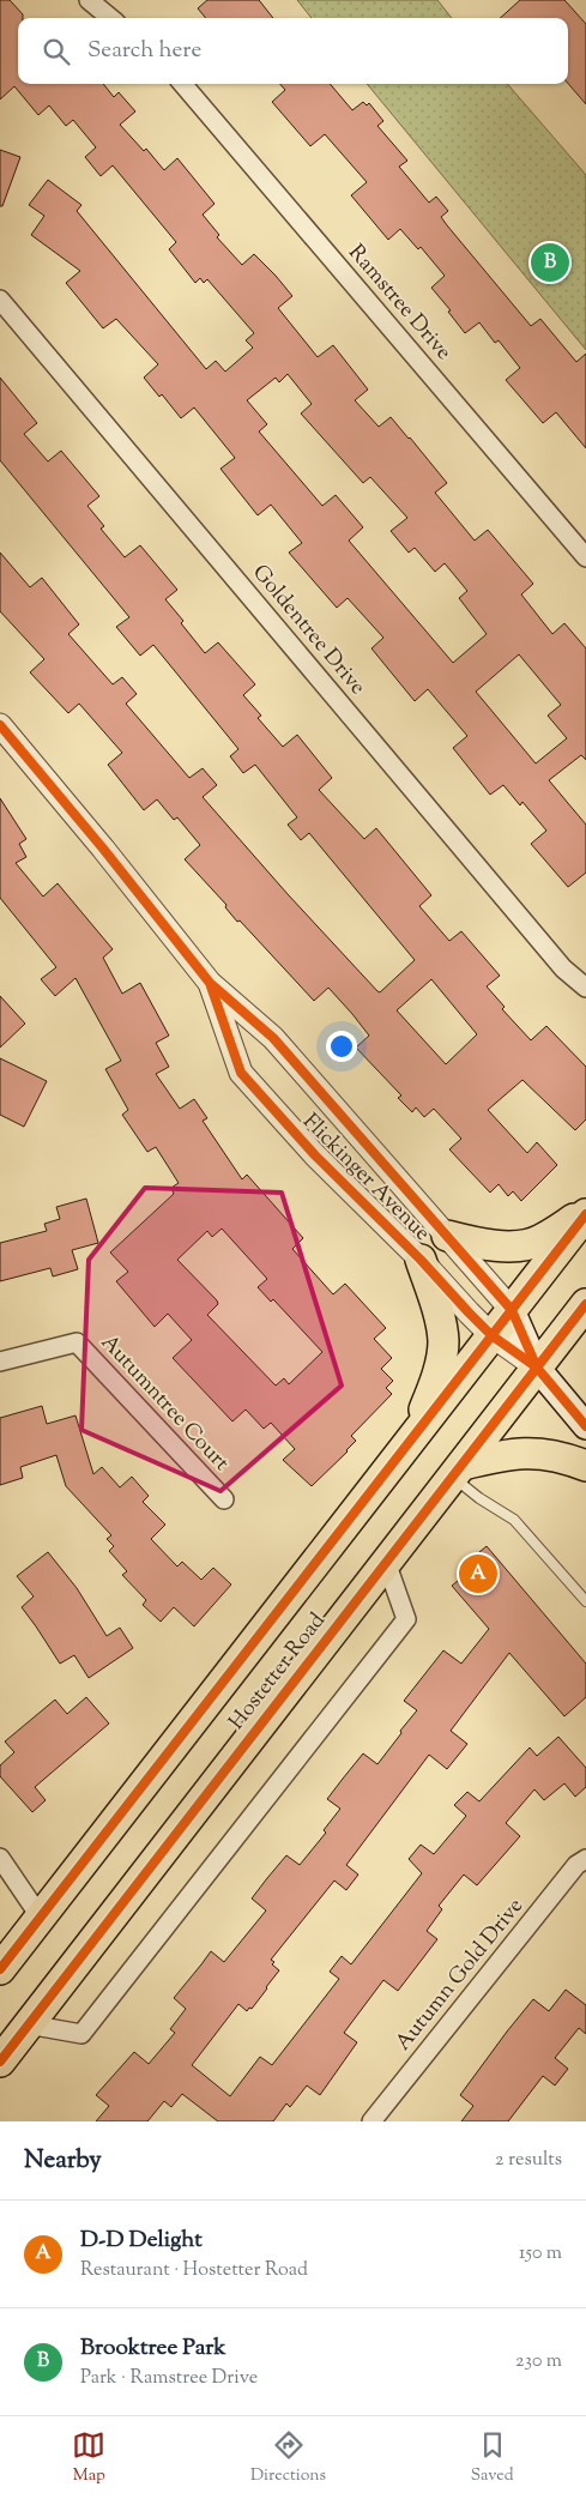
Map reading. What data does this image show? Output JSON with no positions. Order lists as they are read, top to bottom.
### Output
{
  "streets": {
    "main road": ["Flickinger Avenue", "Hostetter Road"],
    "street": [
      "Ramstree Drive",
      "Goldentree Drive",
      "Autumntree Court",
      "Autumn Gold Drive"
    ]
  },
  "crossings": [
    ["Flickinger Avenue", "Hostetter Road"]
  ],
  "page": {
    "search": "Search here",
    "pins": ["B", "A"],
    "heading": ["Nearby", "2 results"],
    "list": [
      {
        "mark": "A",
        "name": "D-D Delight",
        "note": "Restaurant · Hostetter Road",
        "value": "150 m"
      },
      {
        "mark": "B",
        "name": "Brooktree Park",
        "note": "Park · Ramstree Drive",
        "value": "230 m"
      }
    ],
    "nav": ["Map", "Directions", "Saved"]
  }
}
